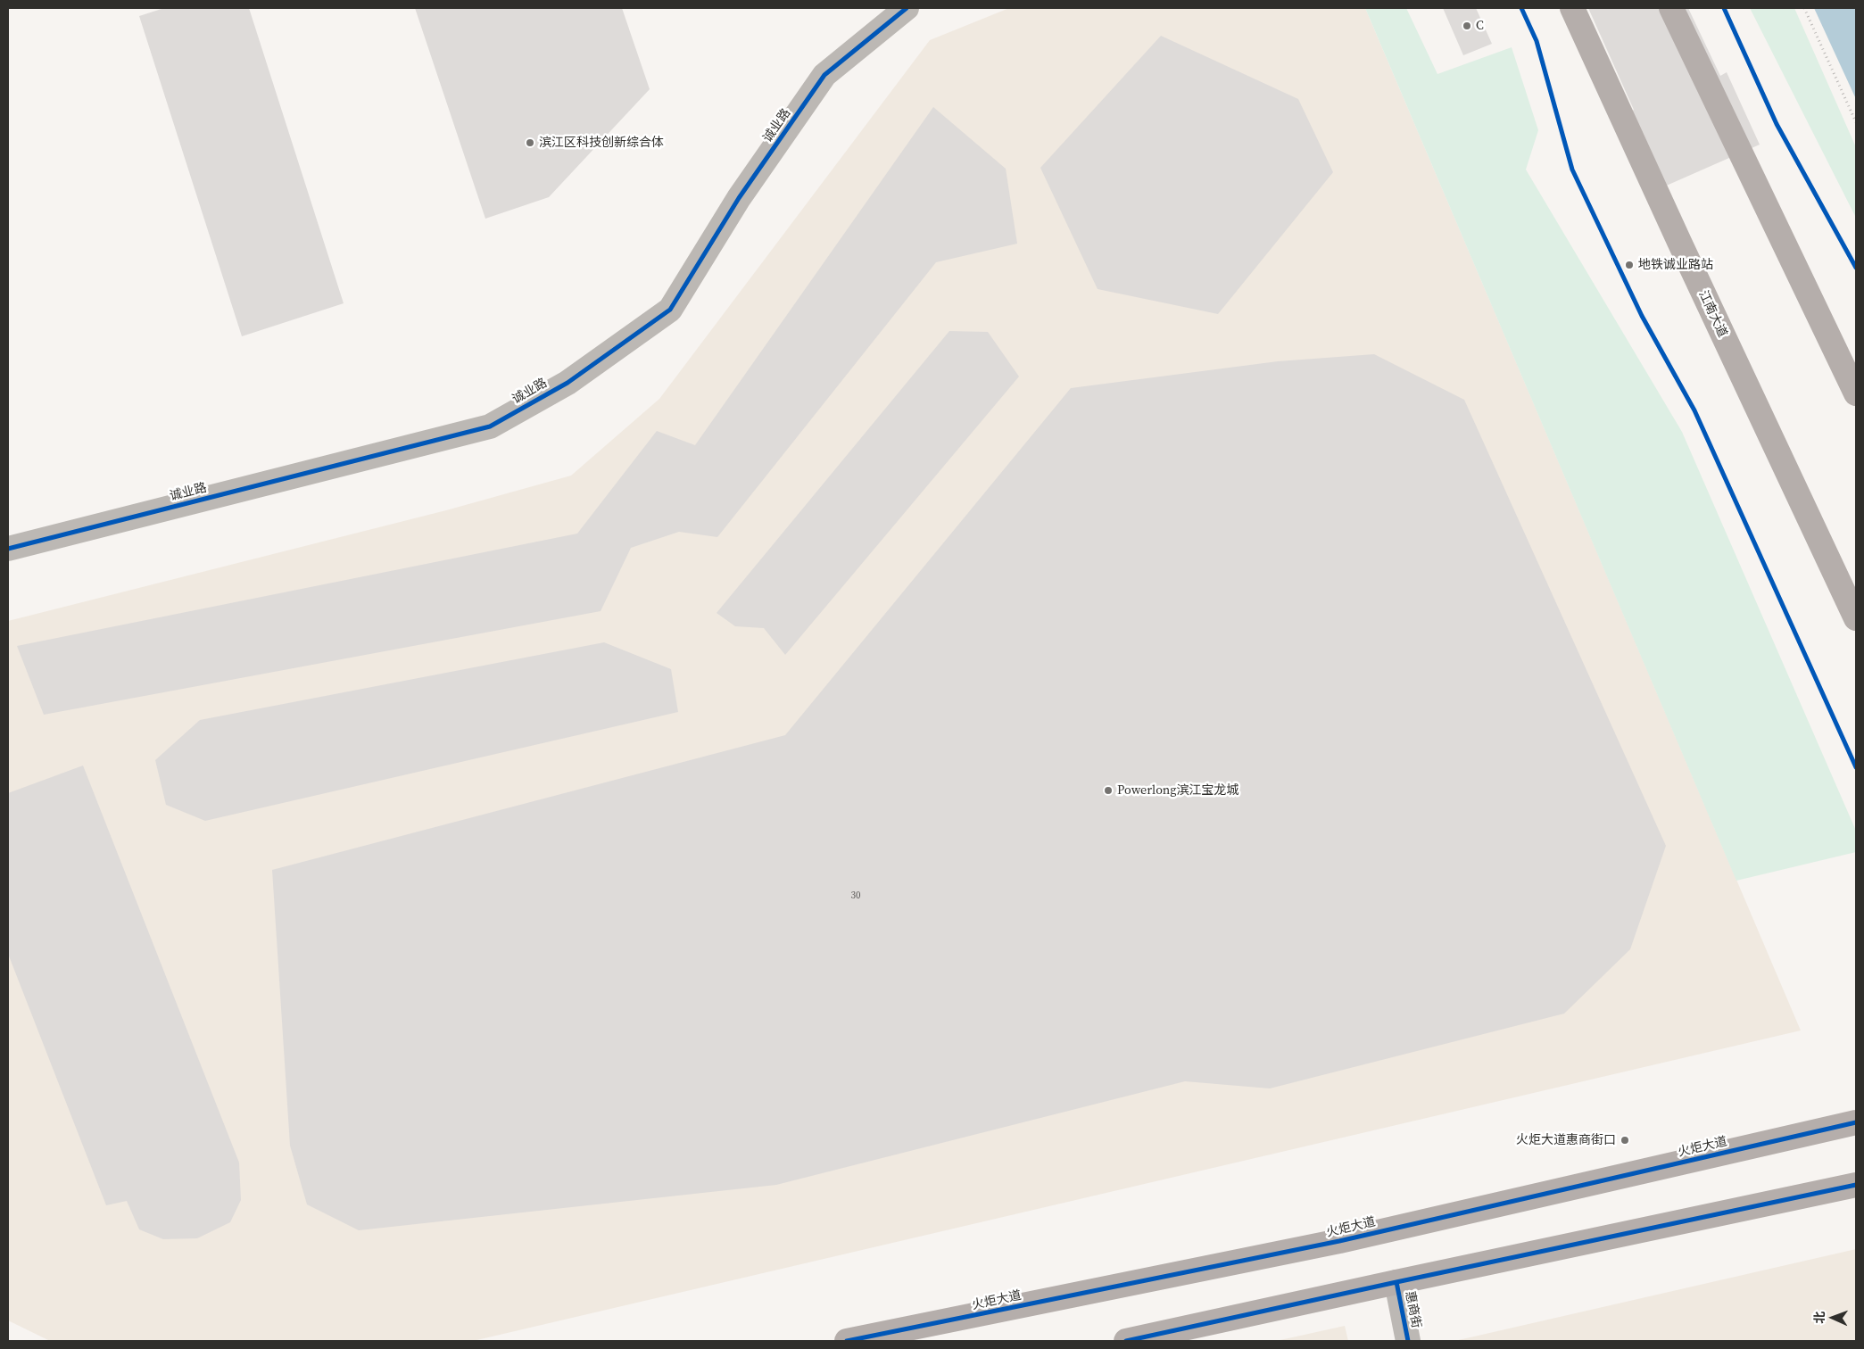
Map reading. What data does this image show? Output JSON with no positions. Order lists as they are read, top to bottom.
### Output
{
  "streets": {
    "main road": ["江南大道", "火炬大道"],
    "street": ["诚业路", "惠商街"]
  },
  "places": [
    "C",
    "滨江区科技创新综合体",
    "地铁诚业路站",
    "Powerlong滨江宝龙城",
    "火炬大道惠商街口"
  ],
  "house_numbers": ["30"],
  "north": "left"
}
